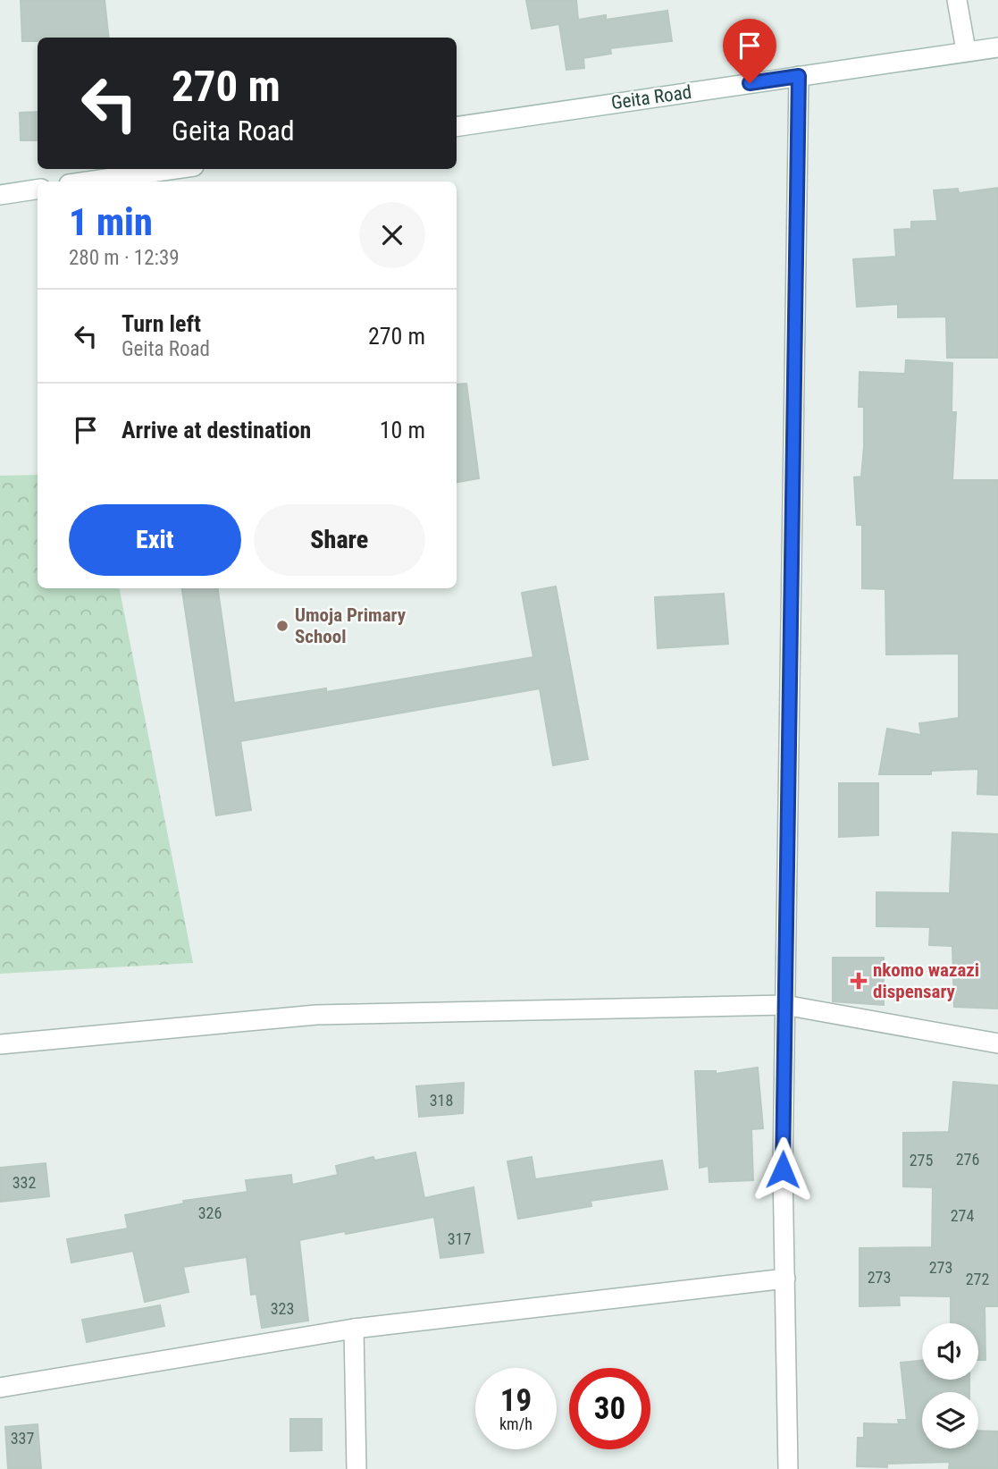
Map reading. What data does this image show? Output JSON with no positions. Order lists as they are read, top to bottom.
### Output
{
  "streets": {
    "street": ["Geita Road"]
  },
  "places": {
    "other": ["Umoja Primary School"],
    "health": ["nkomo wazazi dispensary"]
  },
  "house_numbers": [
    "318",
    "276",
    "275",
    "332",
    "326",
    "274",
    "317",
    "273",
    "273",
    "272",
    "323",
    "337"
  ],
  "page": {
    "turn": ["270 m", "Geita Road"],
    "heading": ["1 min", "280 m · 12:39"],
    "list": [
      {
        "name": "Turn left",
        "note": "Geita Road",
        "value": "270 m"
      },
      {
        "name": "Arrive at destination",
        "value": "10 m"
      }
    ],
    "buttons": ["Exit", "Share"],
    "speed": "19 km/h",
    "limit": "30"
  }
}
